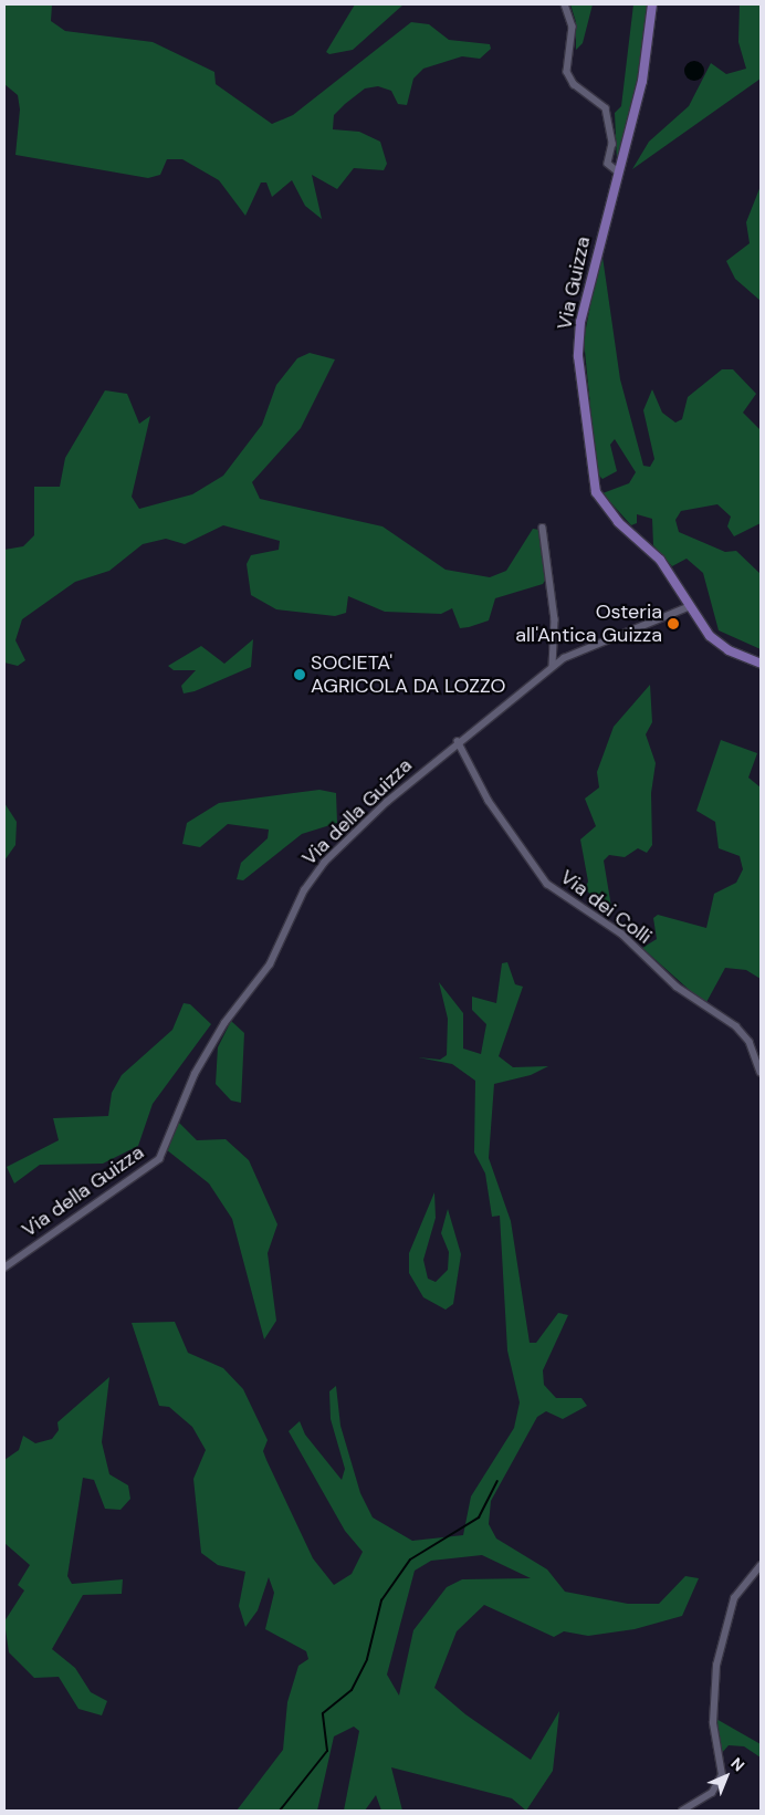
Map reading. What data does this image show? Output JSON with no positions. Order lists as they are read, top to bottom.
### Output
{
  "streets": {
    "main road": ["Via Guizza"],
    "street": ["Via della Guizza", "Via dei Colli"]
  },
  "crossings": [
    ["Via Guizza", "Via della Guizza"],
    ["Via della Guizza", "Via dei Colli"]
  ],
  "places": ["Osteria all'Antica Guizza", "SOCIETA' AGRICOLA DA LOZZO"],
  "north": "top right"
}
